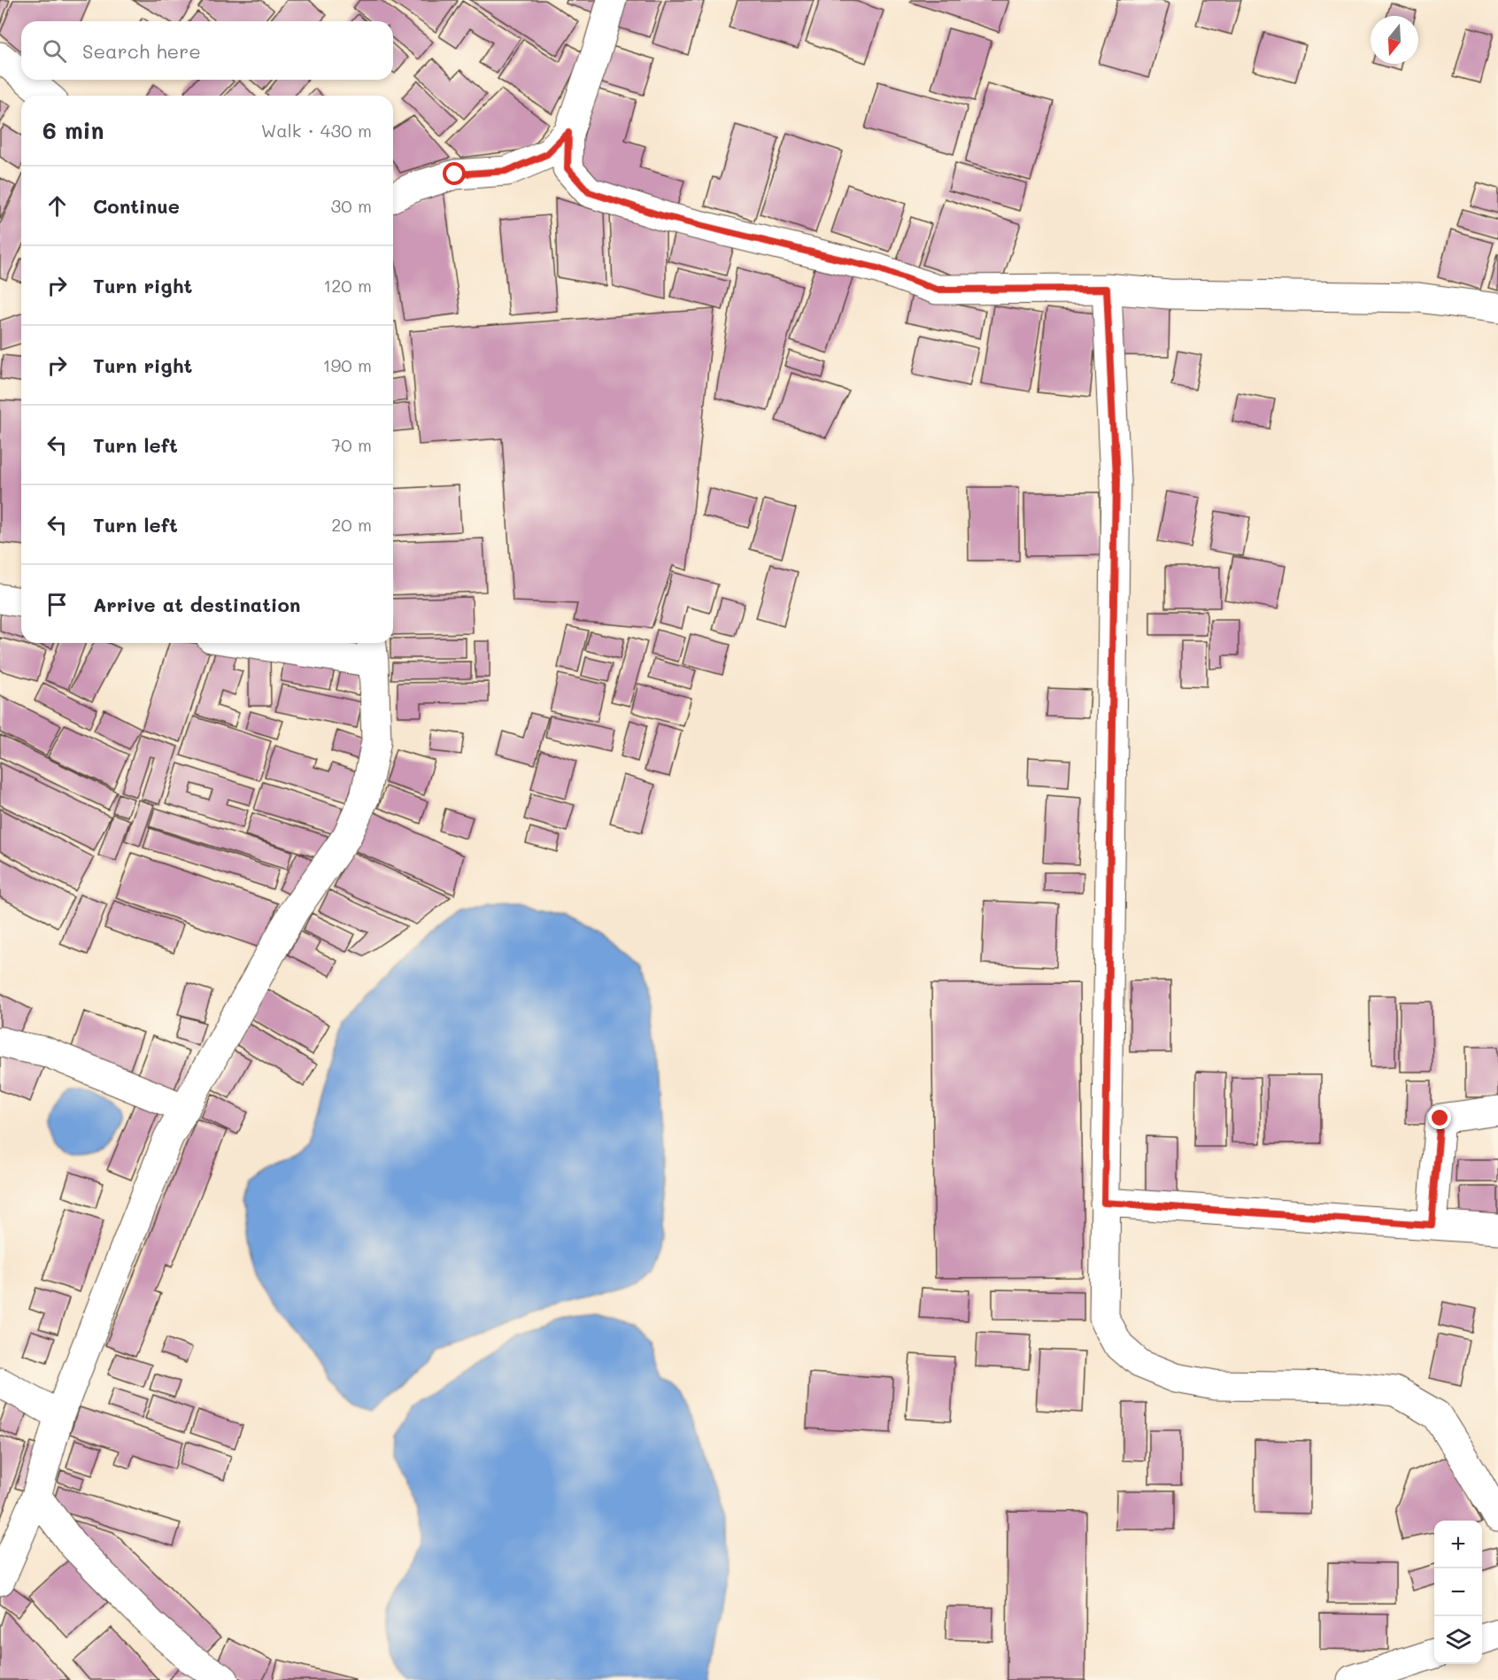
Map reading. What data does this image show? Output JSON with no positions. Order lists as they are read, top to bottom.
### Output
{
  "north": "bottom",
  "page": {
    "search": "Search here",
    "heading": ["6 min", "Walk · 430 m"],
    "list": [
      ["Continue", "30 m"],
      ["Turn right", "120 m"],
      ["Turn right", "190 m"],
      ["Turn left", "70 m"],
      ["Turn left", "20 m"],
      "Arrive at destination"
    ],
    "map_buttons": ["+", "−"]
  }
}
